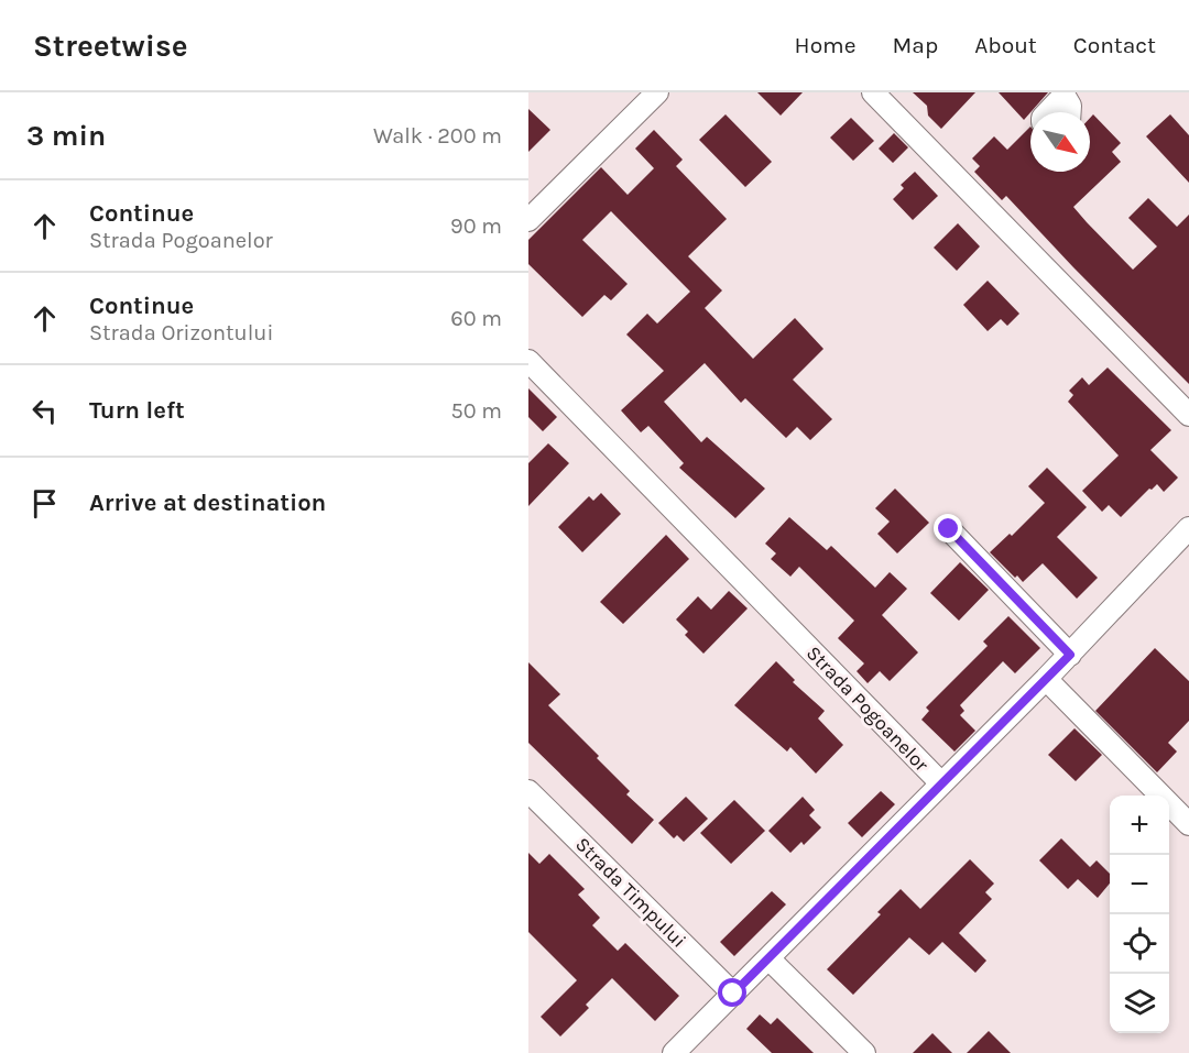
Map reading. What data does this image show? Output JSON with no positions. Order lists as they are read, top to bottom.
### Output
{
  "streets": {
    "street": ["Strada Pogoanelor", "Strada Timpului"]
  },
  "crossings": [
    ["Strada Pogoanelor", "Strada Timpului"]
  ],
  "north": "bottom right",
  "page": {
    "header": "Streetwise",
    "nav": [
      "Home",
      "Map",
      "About",
      "Contact"
    ],
    "heading": ["3 min", "Walk · 200 m"],
    "list": [
      ["Continue", "Strada Pogoanelor", "90 m"],
      ["Continue", "Strada Orizontului", "60 m"],
      ["Turn left", "50 m"],
      "Arrive at destination"
    ],
    "map_buttons": ["+", "−"]
  }
}
